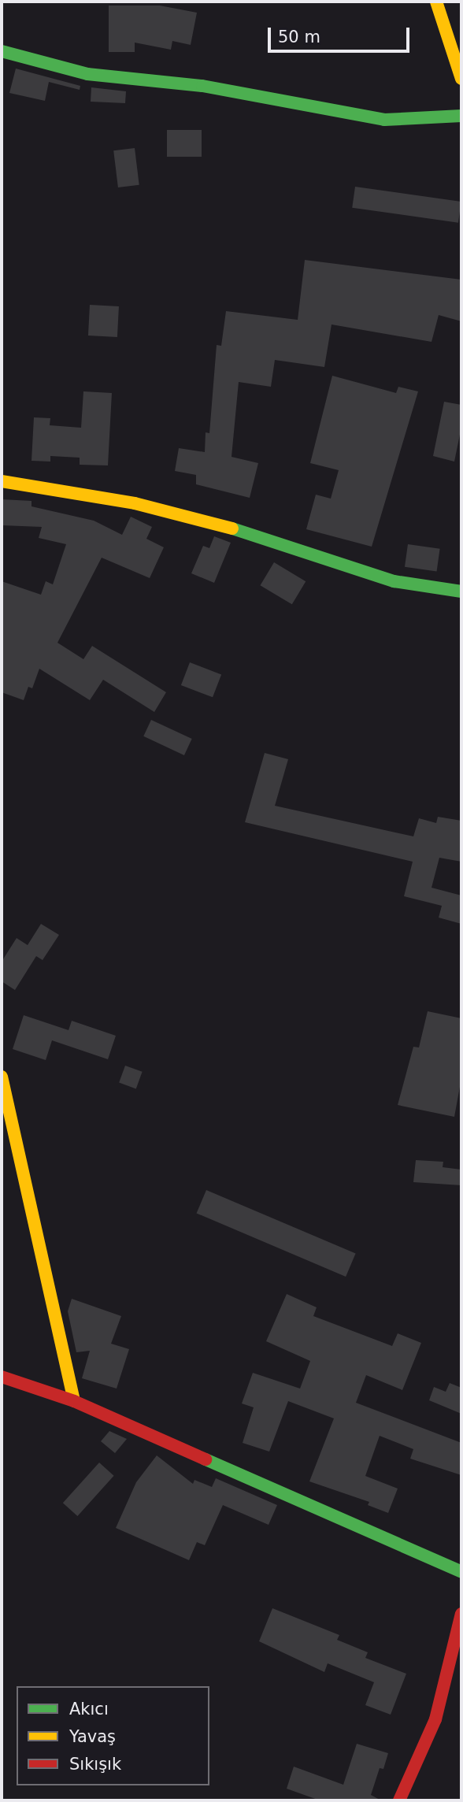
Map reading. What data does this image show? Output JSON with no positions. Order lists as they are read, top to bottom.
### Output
{
  "legend": ["Akıcı", "Yavaş", "Sıkışık"],
  "scale_bar": "50 m"
}
